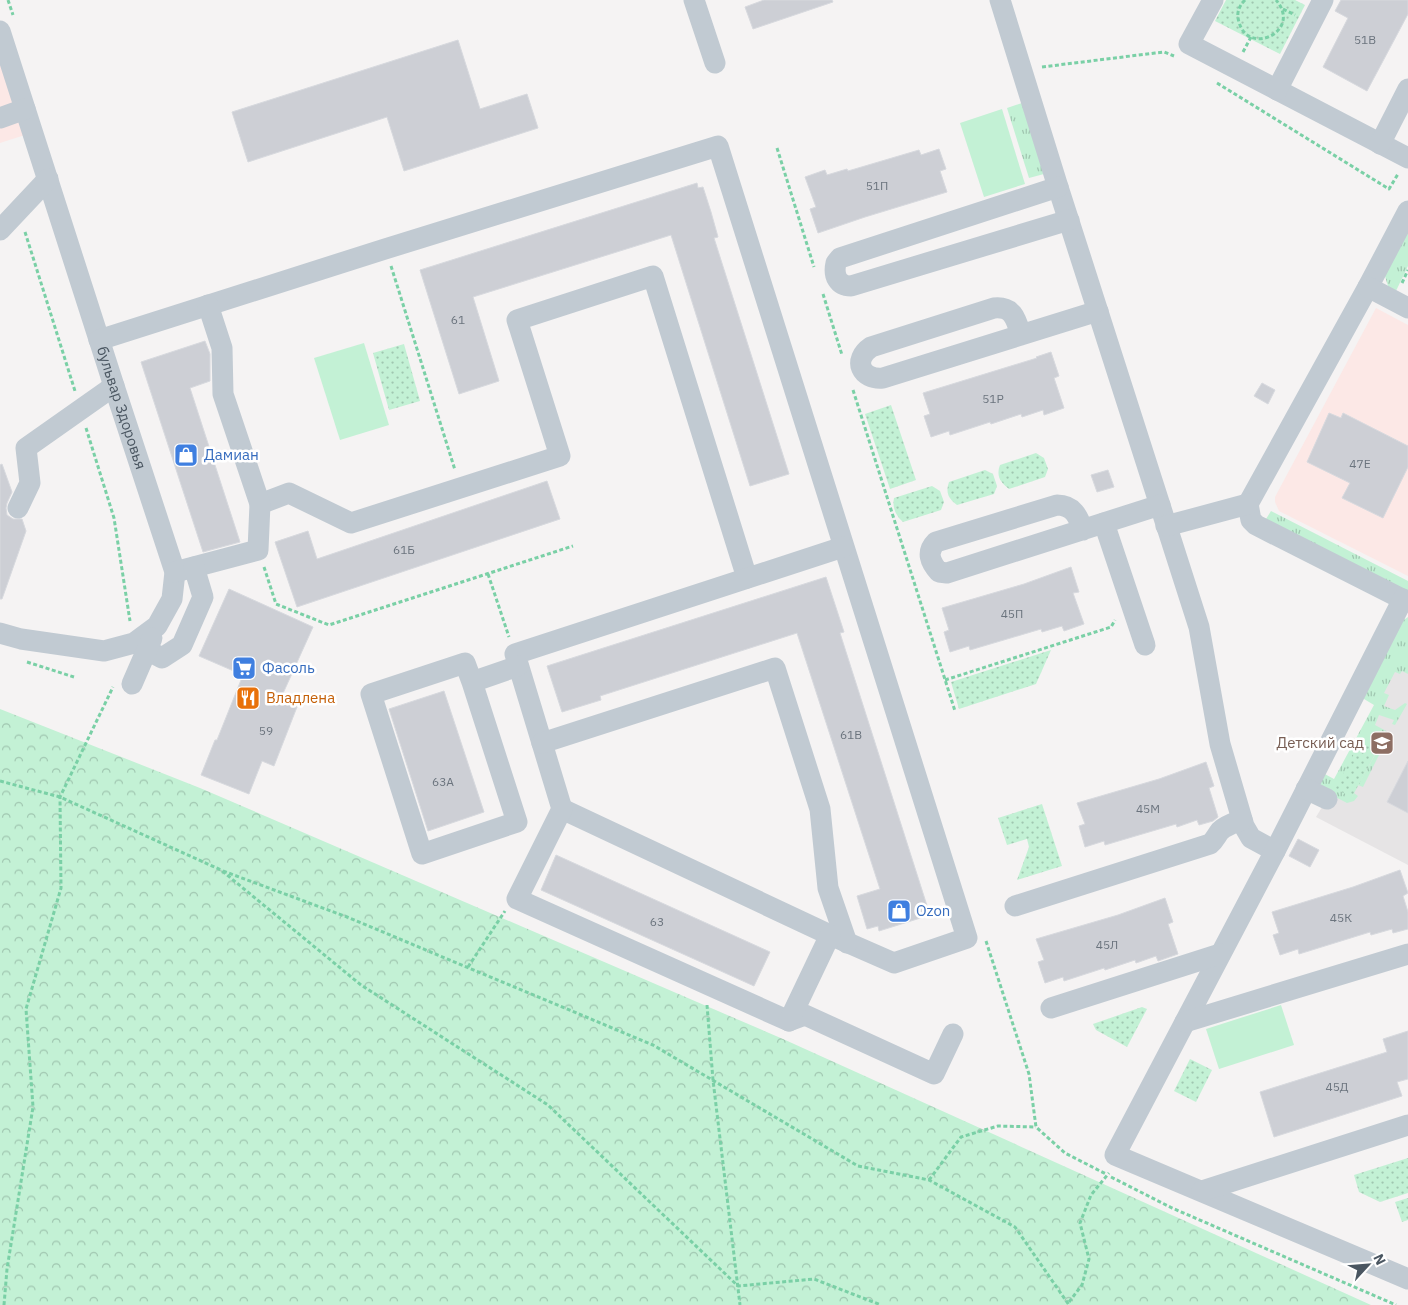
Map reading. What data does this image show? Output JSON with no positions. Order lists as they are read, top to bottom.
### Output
{
  "streets": {
    "street": ["бульвар Здоровья"]
  },
  "places": {
    "shop": ["Дамиан", "Ozon"],
    "supermarket": ["Фасоль"],
    "restaurant": ["Владлена"],
    "school or university": ["Детский сад"]
  },
  "house_numbers": [
    "51В",
    "51П",
    "61",
    "51Р",
    "47Е",
    "61Б",
    "45П",
    "59",
    "61В",
    "63А",
    "45М",
    "45К",
    "63",
    "45Л",
    "45Д"
  ],
  "north": "top right"
}
